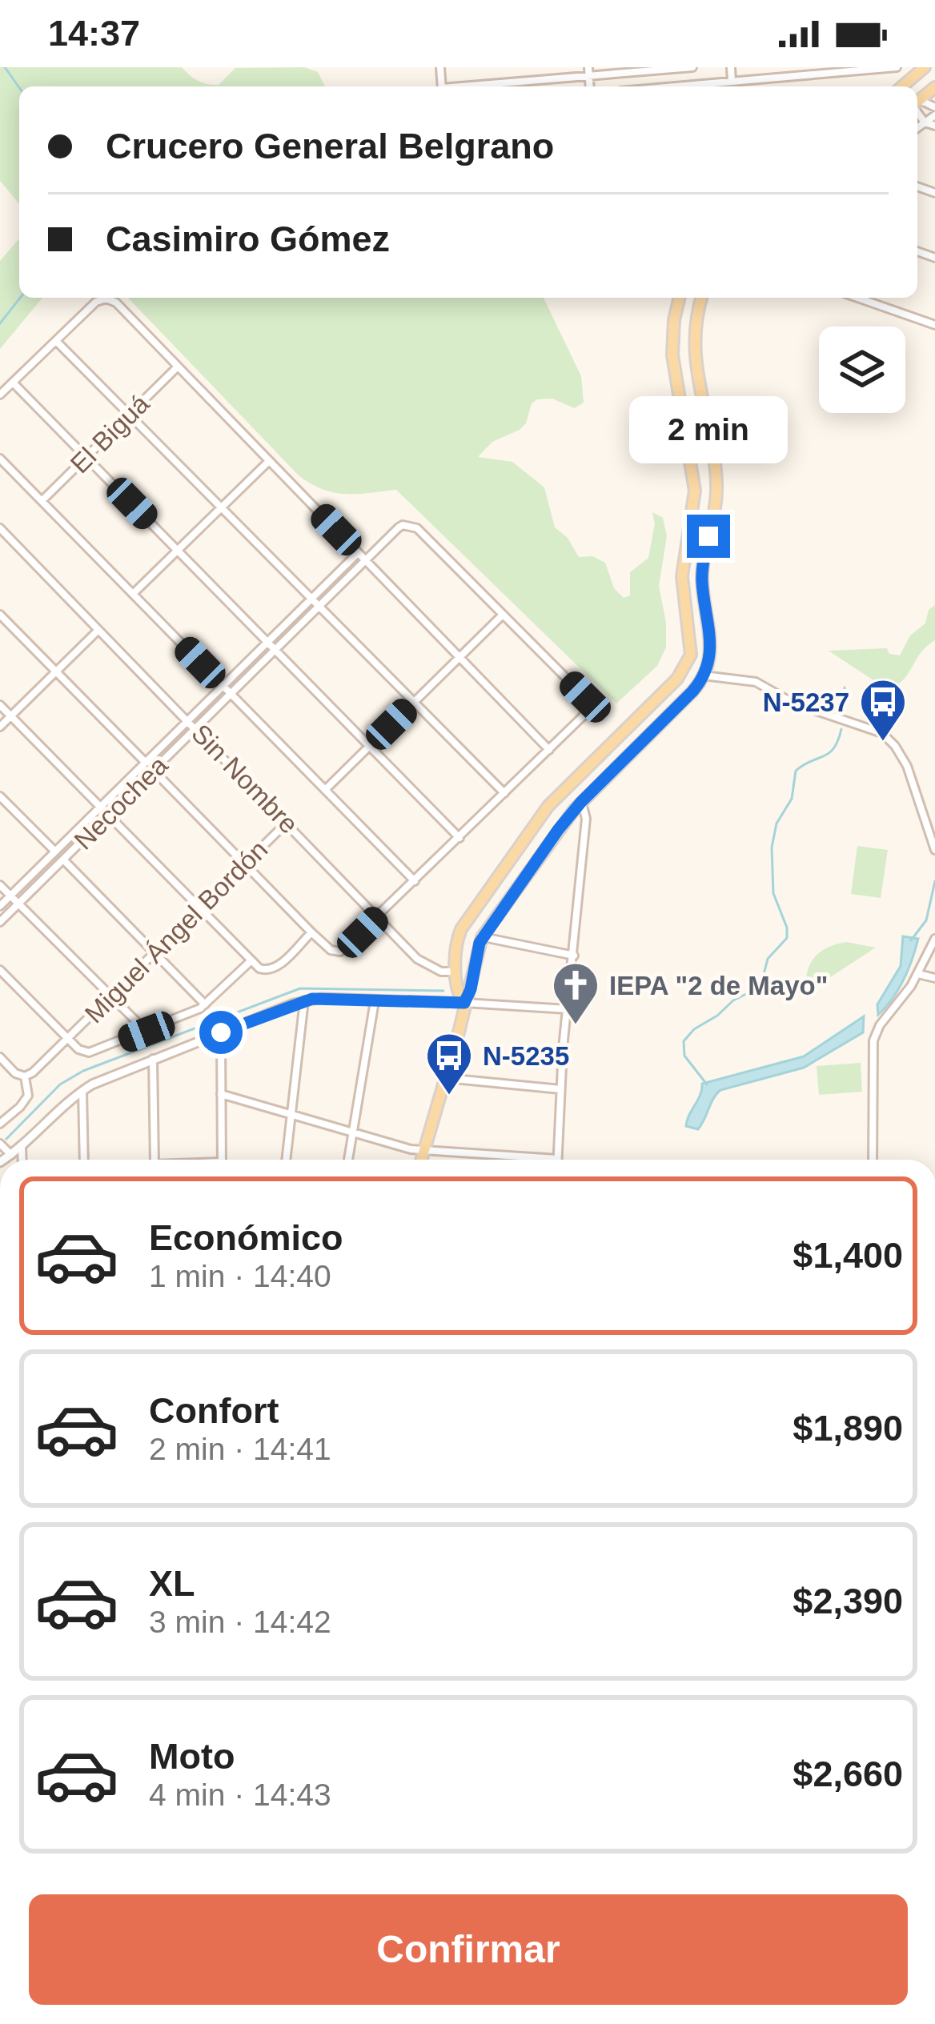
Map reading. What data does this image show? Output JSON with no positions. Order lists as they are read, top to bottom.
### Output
{
  "streets": {
    "street": [
      "El Biguá",
      "Sin Nombre",
      "Necochea",
      "Miguel Ángel Bordón"
    ]
  },
  "crossings": [
    ["El Biguá", "Sin Nombre"],
    ["Sin Nombre", "Necochea"],
    ["Sin Nombre", "Miguel Ángel Bordón"]
  ],
  "places": {
    "bus stop": ["N-5237", "N-5235"],
    "church": ["IEPA \"2 de Mayo\""]
  },
  "page": {
    "status": "14:37",
    "banner": ["Crucero General Belgrano", "Casimiro Gómez"],
    "bubble": "2 min",
    "list": [
      {
        "name": "Económico",
        "note": "1 min · 14:40",
        "value": "$1,400"
      },
      {
        "name": "Confort",
        "note": "2 min · 14:41",
        "value": "$1,890"
      },
      {
        "name": "XL",
        "note": "3 min · 14:42",
        "value": "$2,390"
      },
      {
        "name": "Moto",
        "note": "4 min · 14:43",
        "value": "$2,660"
      }
    ],
    "buttons": "Confirmar"
  }
}
